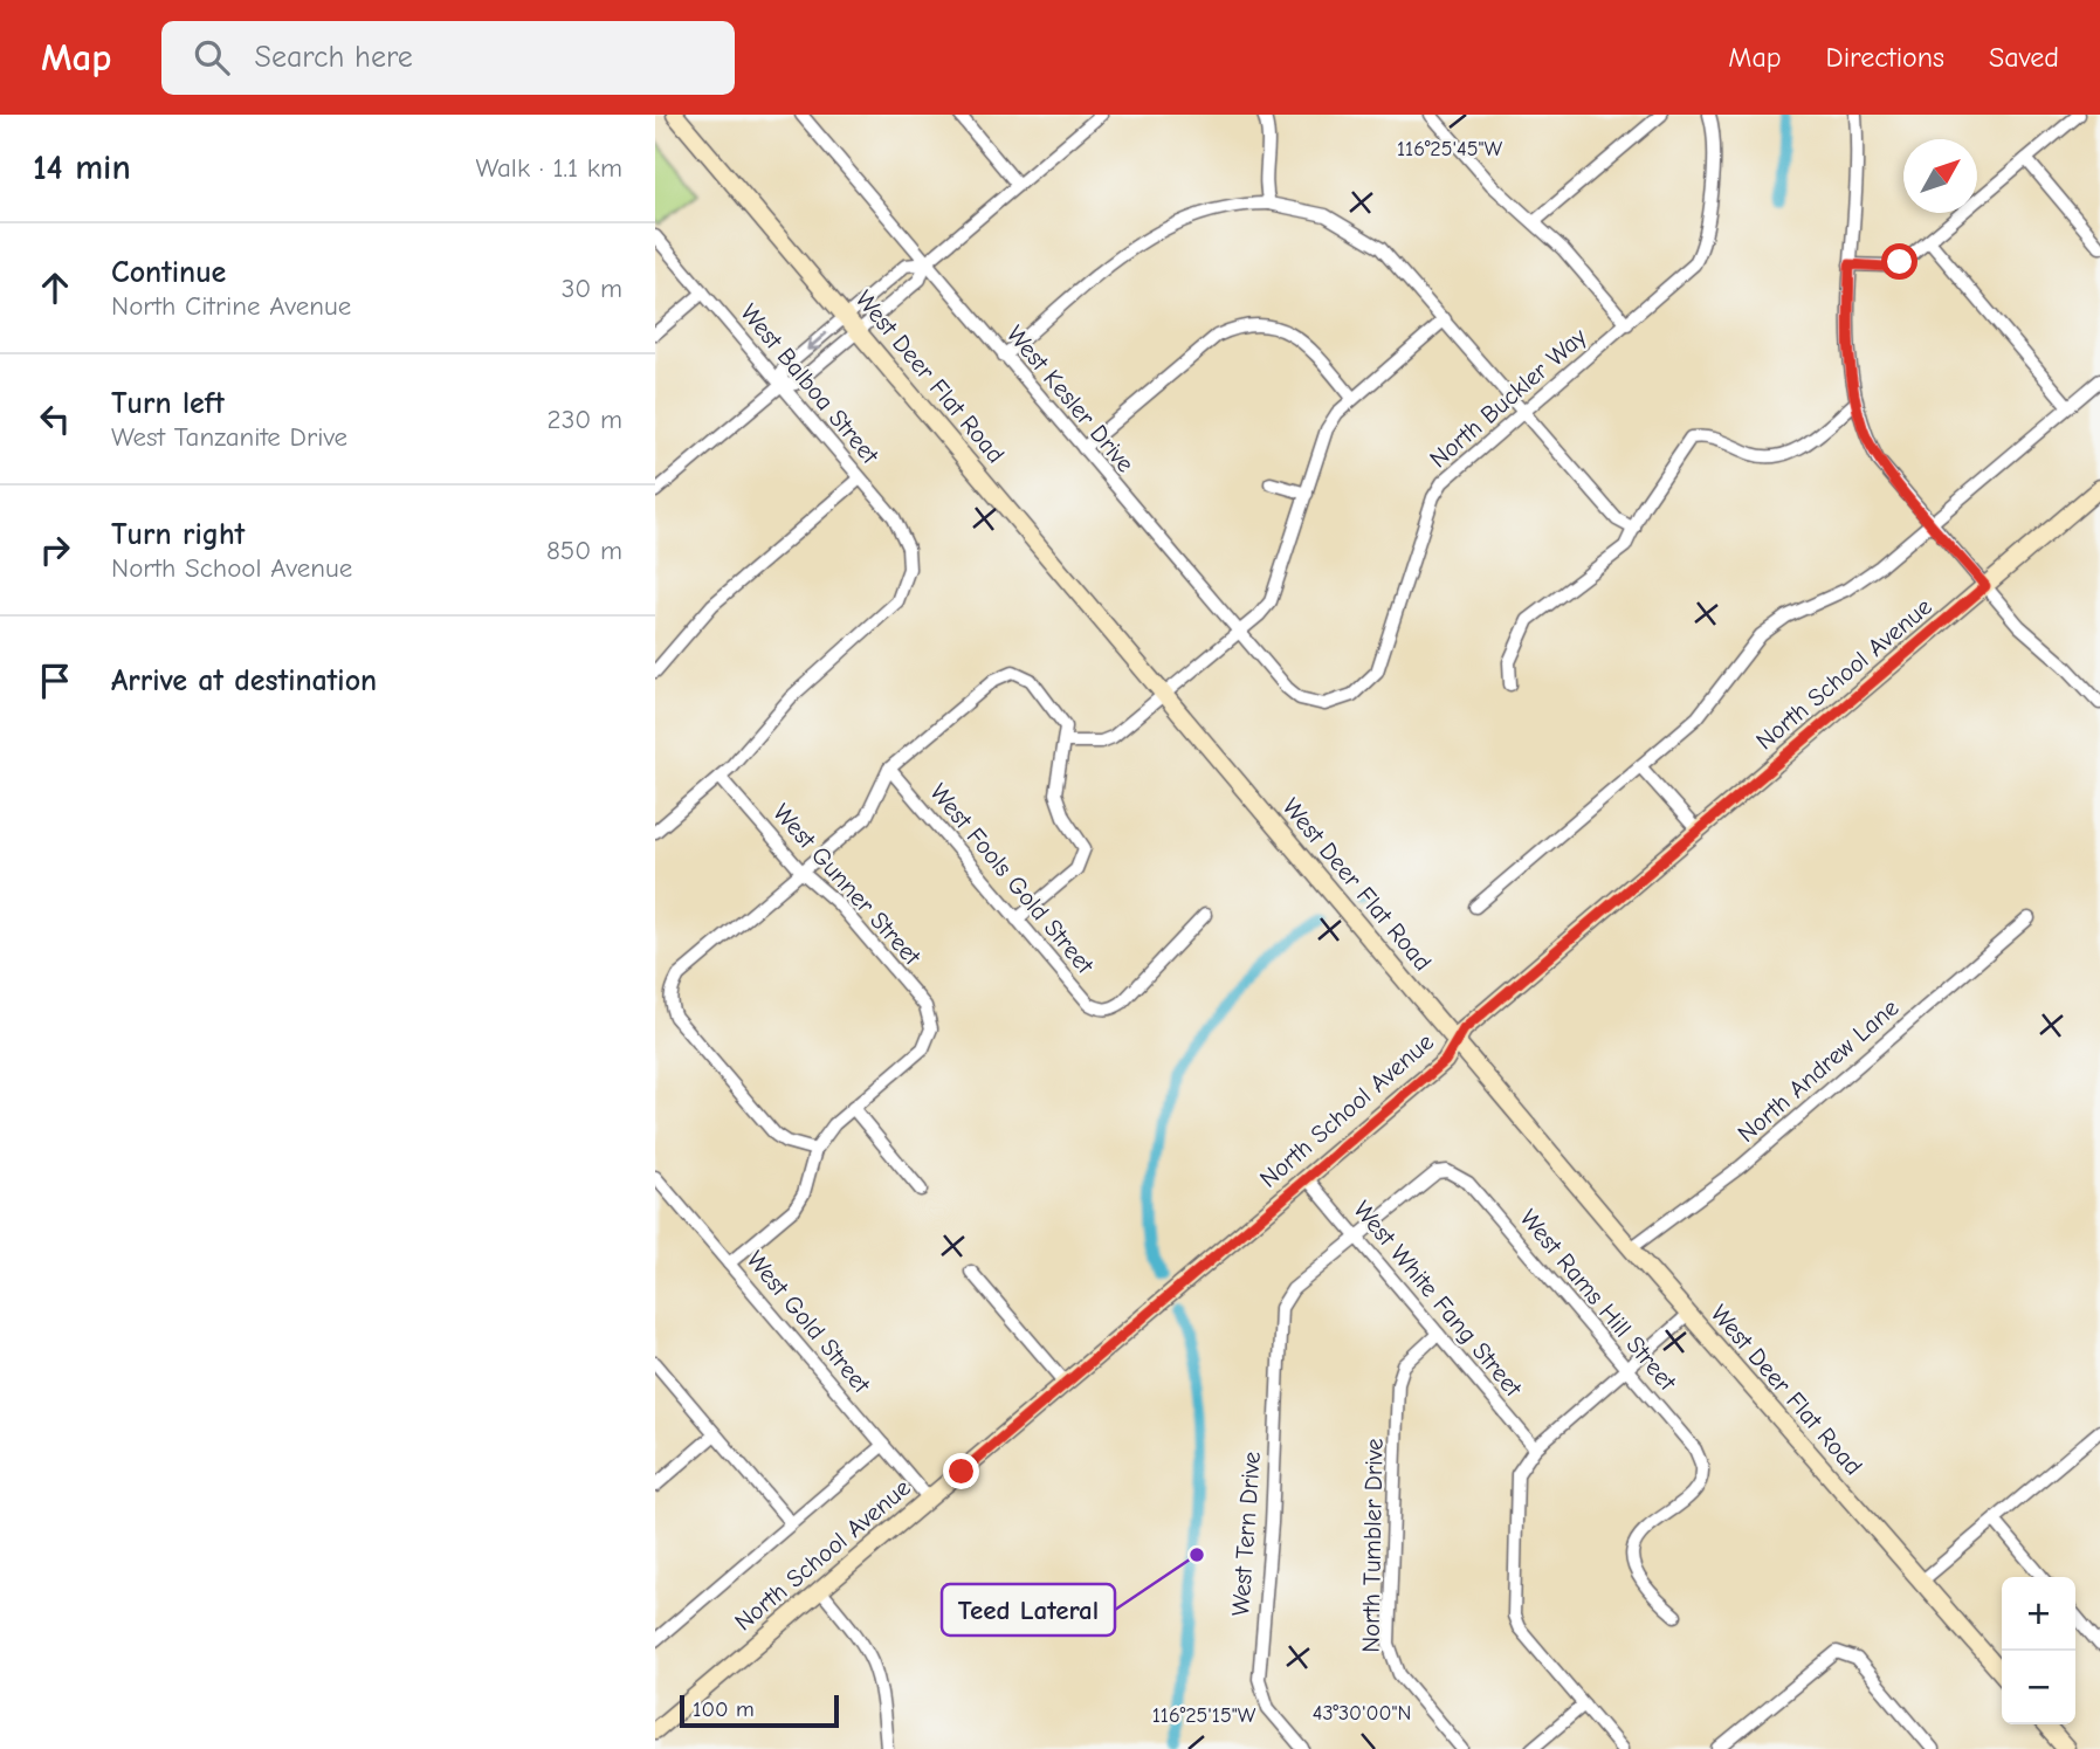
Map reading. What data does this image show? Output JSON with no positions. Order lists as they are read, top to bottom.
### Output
{
  "streets": {
    "main road": ["West Deer Flat Road", "North School Avenue"],
    "street": [
      "West Balboa Street",
      "North Buckler Way",
      "West Kesler Drive",
      "West Fools Gold Street",
      "West Gunner Street",
      "North Andrew Lane",
      "West White Fang Street",
      "West Rams Hill Street",
      "West Gold Street",
      "West Tern Drive",
      "North Tumbler Drive"
    ]
  },
  "crossings": [
    ["West Deer Flat Road", "North School Avenue"],
    ["West Deer Flat Road", "North Andrew Lane"],
    ["West Balboa Street", "West Gunner Street"],
    ["North Buckler Way", "West Kesler Drive"],
    ["North School Avenue", "West White Fang Street"],
    ["North School Avenue", "West Gold Street"],
    ["West White Fang Street", "West Rams Hill Street"],
    ["West White Fang Street", "West Tern Drive"],
    ["West White Fang Street", "North Tumbler Drive"],
    ["West Rams Hill Street", "West Tern Drive"]
  ],
  "places": ["Teed Lateral"],
  "scale_bar": "100 m",
  "north": "top right",
  "page": {
    "header": "Map",
    "search": "Search here",
    "nav": ["Map", "Directions", "Saved"],
    "heading": ["14 min", "Walk · 1.1 km"],
    "list": [
      ["Continue", "North Citrine Avenue", "30 m"],
      ["Turn left", "West Tanzanite Drive", "230 m"],
      ["Turn right", "North School Avenue", "850 m"],
      "Arrive at destination"
    ],
    "map_buttons": ["+", "−"],
    "scale": "100 m"
  },
  "coordinates": ["116°25'45\"W", "43°30'00\"N", "116°25'15\"W"]
}
